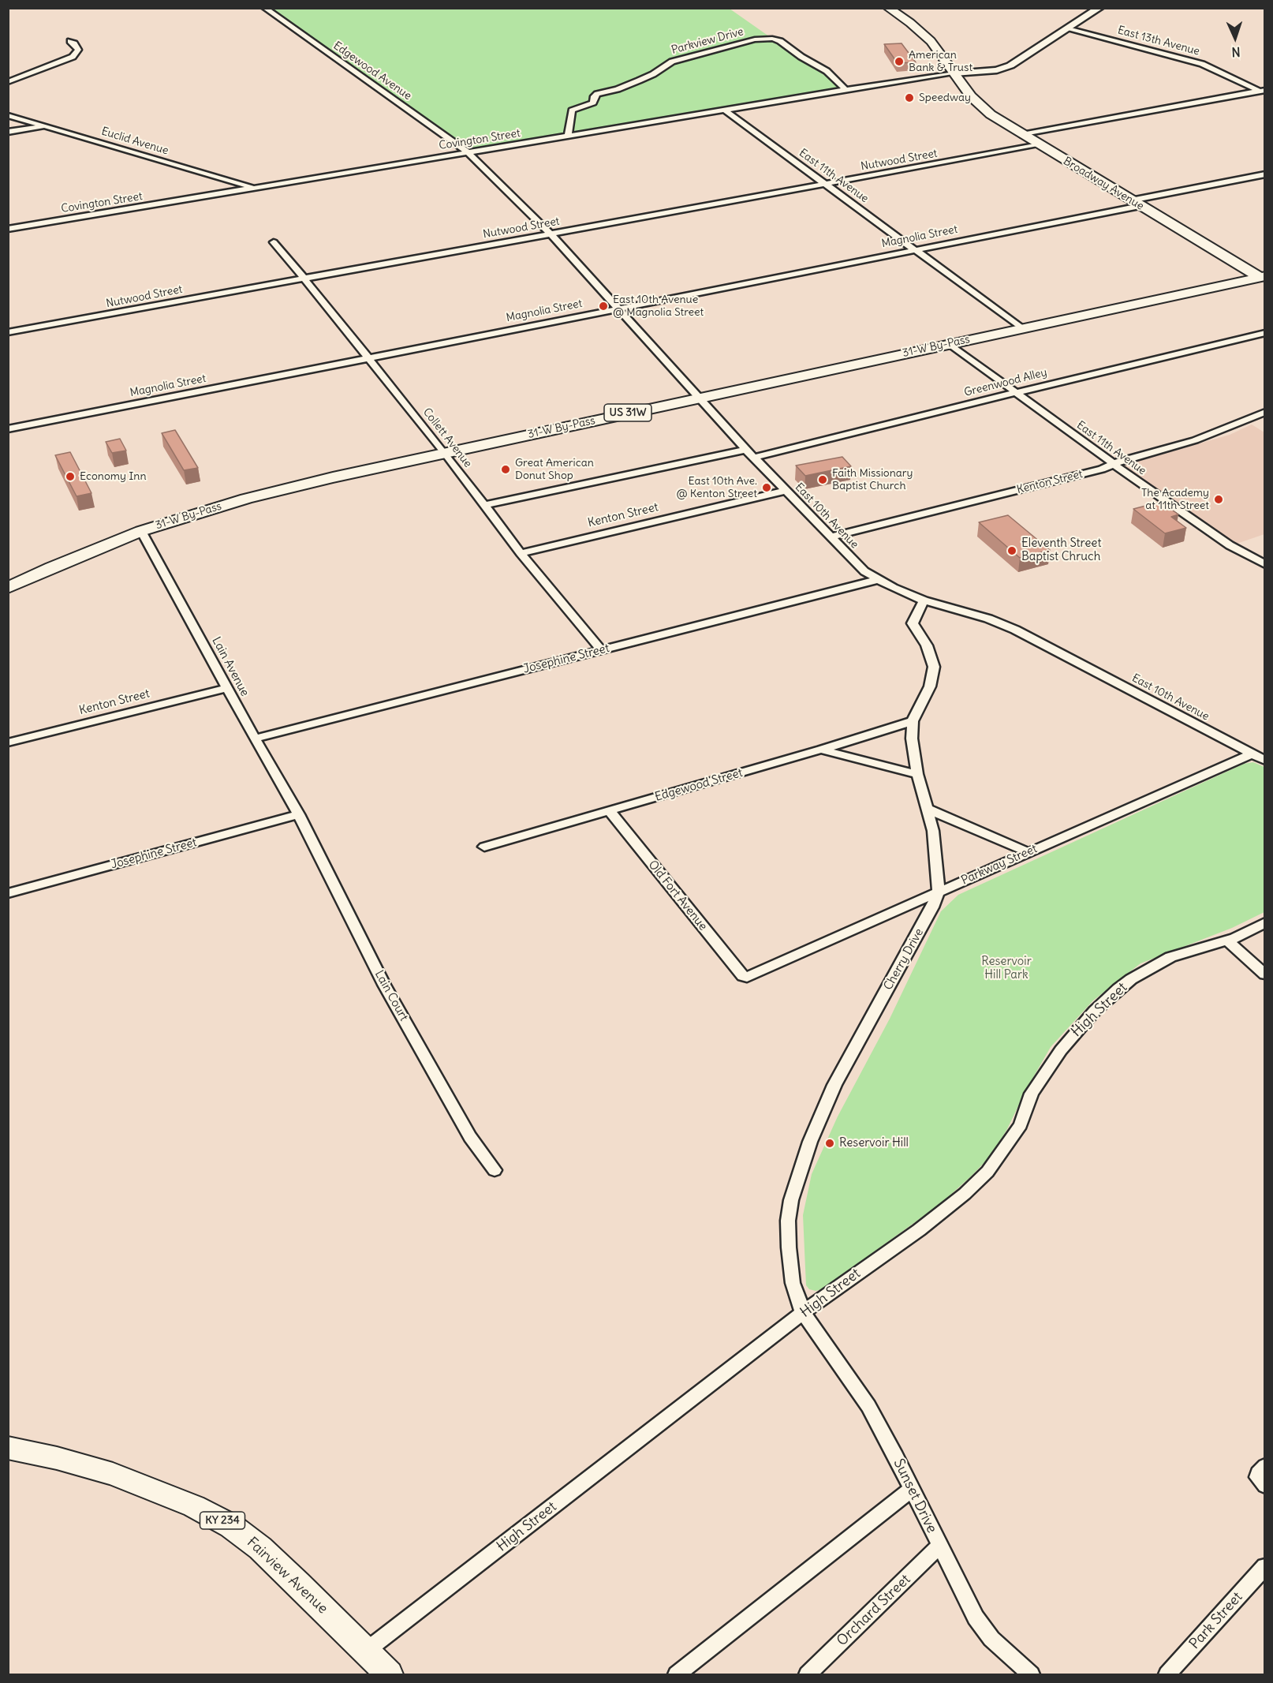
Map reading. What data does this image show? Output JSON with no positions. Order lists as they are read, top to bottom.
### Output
{
  "streets": {
    "main road": [
      "Broadway Avenue",
      "31-W By-Pass",
      "US 31W",
      "KY 234",
      "Fairview Avenue"
    ],
    "street": [
      "Parkview Drive",
      "East 13th Avenue",
      "Edgewood Avenue",
      "Covington Street",
      "Euclid Avenue",
      "Nutwood Street",
      "East 11th Avenue",
      "Magnolia Street",
      "Greenwood Alley",
      "Collett Avenue",
      "Kenton Street",
      "East 10th Avenue",
      "Josephine Street",
      "Lain Avenue",
      "Edgewood Street",
      "Parkway Street",
      "Old Fort Avenue",
      "Cherry Drive",
      "Lain Court",
      "High Street",
      "Sunset Drive",
      "Orchard Street",
      "Park Street"
    ]
  },
  "crossings": [
    ["Parkview Drive", "Covington Street"],
    ["Edgewood Avenue", "Covington Street"],
    ["Edgewood Avenue", "East 10th Avenue"],
    ["Covington Street", "Euclid Avenue"],
    ["Covington Street", "East 11th Avenue"],
    ["Covington Street", "Broadway Avenue"],
    ["Covington Street", "East 10th Avenue"],
    ["Nutwood Street", "East 11th Avenue"],
    ["Nutwood Street", "Broadway Avenue"],
    ["Nutwood Street", "Collett Avenue"],
    ["Nutwood Street", "East 10th Avenue"],
    ["East 11th Avenue", "Magnolia Street"],
    ["East 11th Avenue", "31-W By-Pass"],
    ["East 11th Avenue", "Greenwood Alley"],
    ["East 11th Avenue", "Kenton Street"],
    ["Broadway Avenue", "Magnolia Street"],
    ["Broadway Avenue", "31-W By-Pass"],
    ["Magnolia Street", "Collett Avenue"],
    ["Magnolia Street", "East 10th Avenue"],
    ["31-W By-Pass", "Collett Avenue"],
    ["31-W By-Pass", "East 10th Avenue"],
    ["31-W By-Pass", "Lain Avenue"],
    ["Greenwood Alley", "East 10th Avenue"],
    ["Collett Avenue", "Kenton Street"],
    ["Collett Avenue", "Josephine Street"],
    ["Kenton Street", "East 10th Avenue"],
    ["Kenton Street", "Lain Avenue"],
    ["East 10th Avenue", "Josephine Street"],
    ["East 10th Avenue", "Parkway Street"],
    ["East 10th Avenue", "Cherry Drive"],
    ["Josephine Street", "Lain Avenue"],
    ["Josephine Street", "Lain Court"],
    ["Lain Avenue", "Lain Court"],
    ["Edgewood Street", "Old Fort Avenue"],
    ["Edgewood Street", "Cherry Drive"],
    ["Parkway Street", "Old Fort Avenue"],
    ["Parkway Street", "Cherry Drive"],
    ["Cherry Drive", "High Street"],
    ["Cherry Drive", "Sunset Drive"],
    ["High Street", "Sunset Drive"],
    ["High Street", "Fairview Avenue"],
    ["Sunset Drive", "Orchard Street"]
  ],
  "parks": ["Reservoir Hill Park"],
  "places": [
    "American Bank & Trust",
    "Speedway",
    "East 10th Avenue @ Magnolia Street",
    "Great American Donut Shop",
    "Economy Inn",
    "Faith Missionary Baptist Church",
    "East 10th Ave. @ Kenton Street",
    "The Academy at 11th Street",
    "Eleventh Street Baptist Chruch",
    "Reservoir Hill"
  ],
  "north": "bottom"
}
